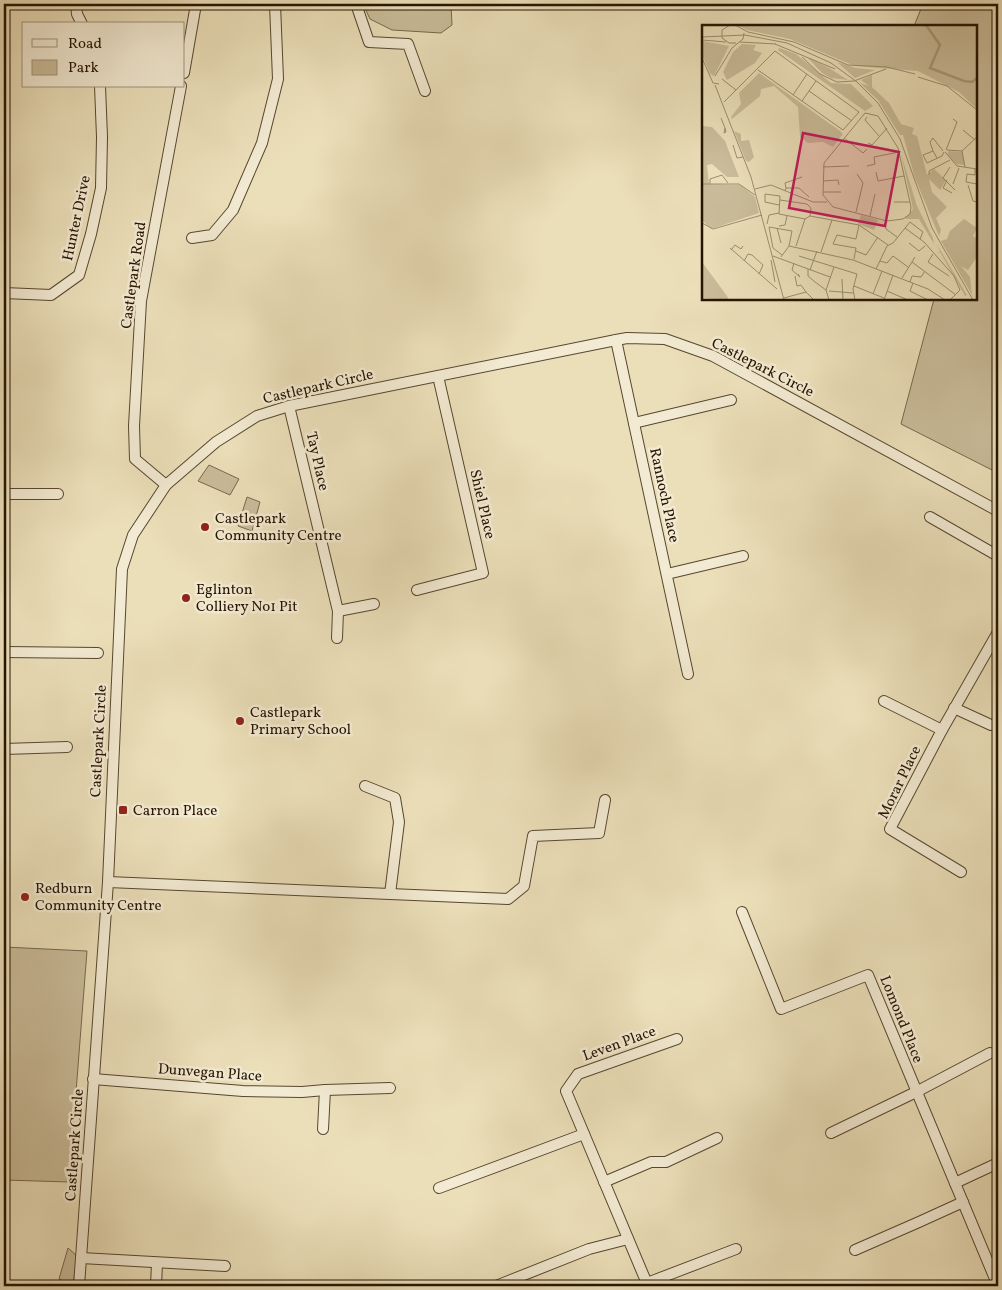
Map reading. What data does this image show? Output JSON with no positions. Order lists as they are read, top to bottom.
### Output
{
  "streets": {
    "street": [
      "Hunter Drive",
      "Castlepark Road",
      "Castlepark Circle",
      "Tay Place",
      "Rannoch Place",
      "Shiel Place",
      "Morar Place",
      "Lomond Place",
      "Leven Place",
      "Dunvegan Place"
    ]
  },
  "crossings": [
    ["Castlepark Road", "Castlepark Circle"],
    ["Castlepark Circle", "Tay Place"],
    ["Castlepark Circle", "Rannoch Place"],
    ["Castlepark Circle", "Shiel Place"],
    ["Castlepark Circle", "Dunvegan Place"]
  ],
  "places": {
    "other": [
      "Castlepark Community Centre",
      "Eglinton Colliery No1 Pit",
      "Castlepark Primary School",
      "Redburn Community Centre"
    ],
    "transit": ["Carron Place"]
  },
  "legend": ["Road", "Park"]
}
